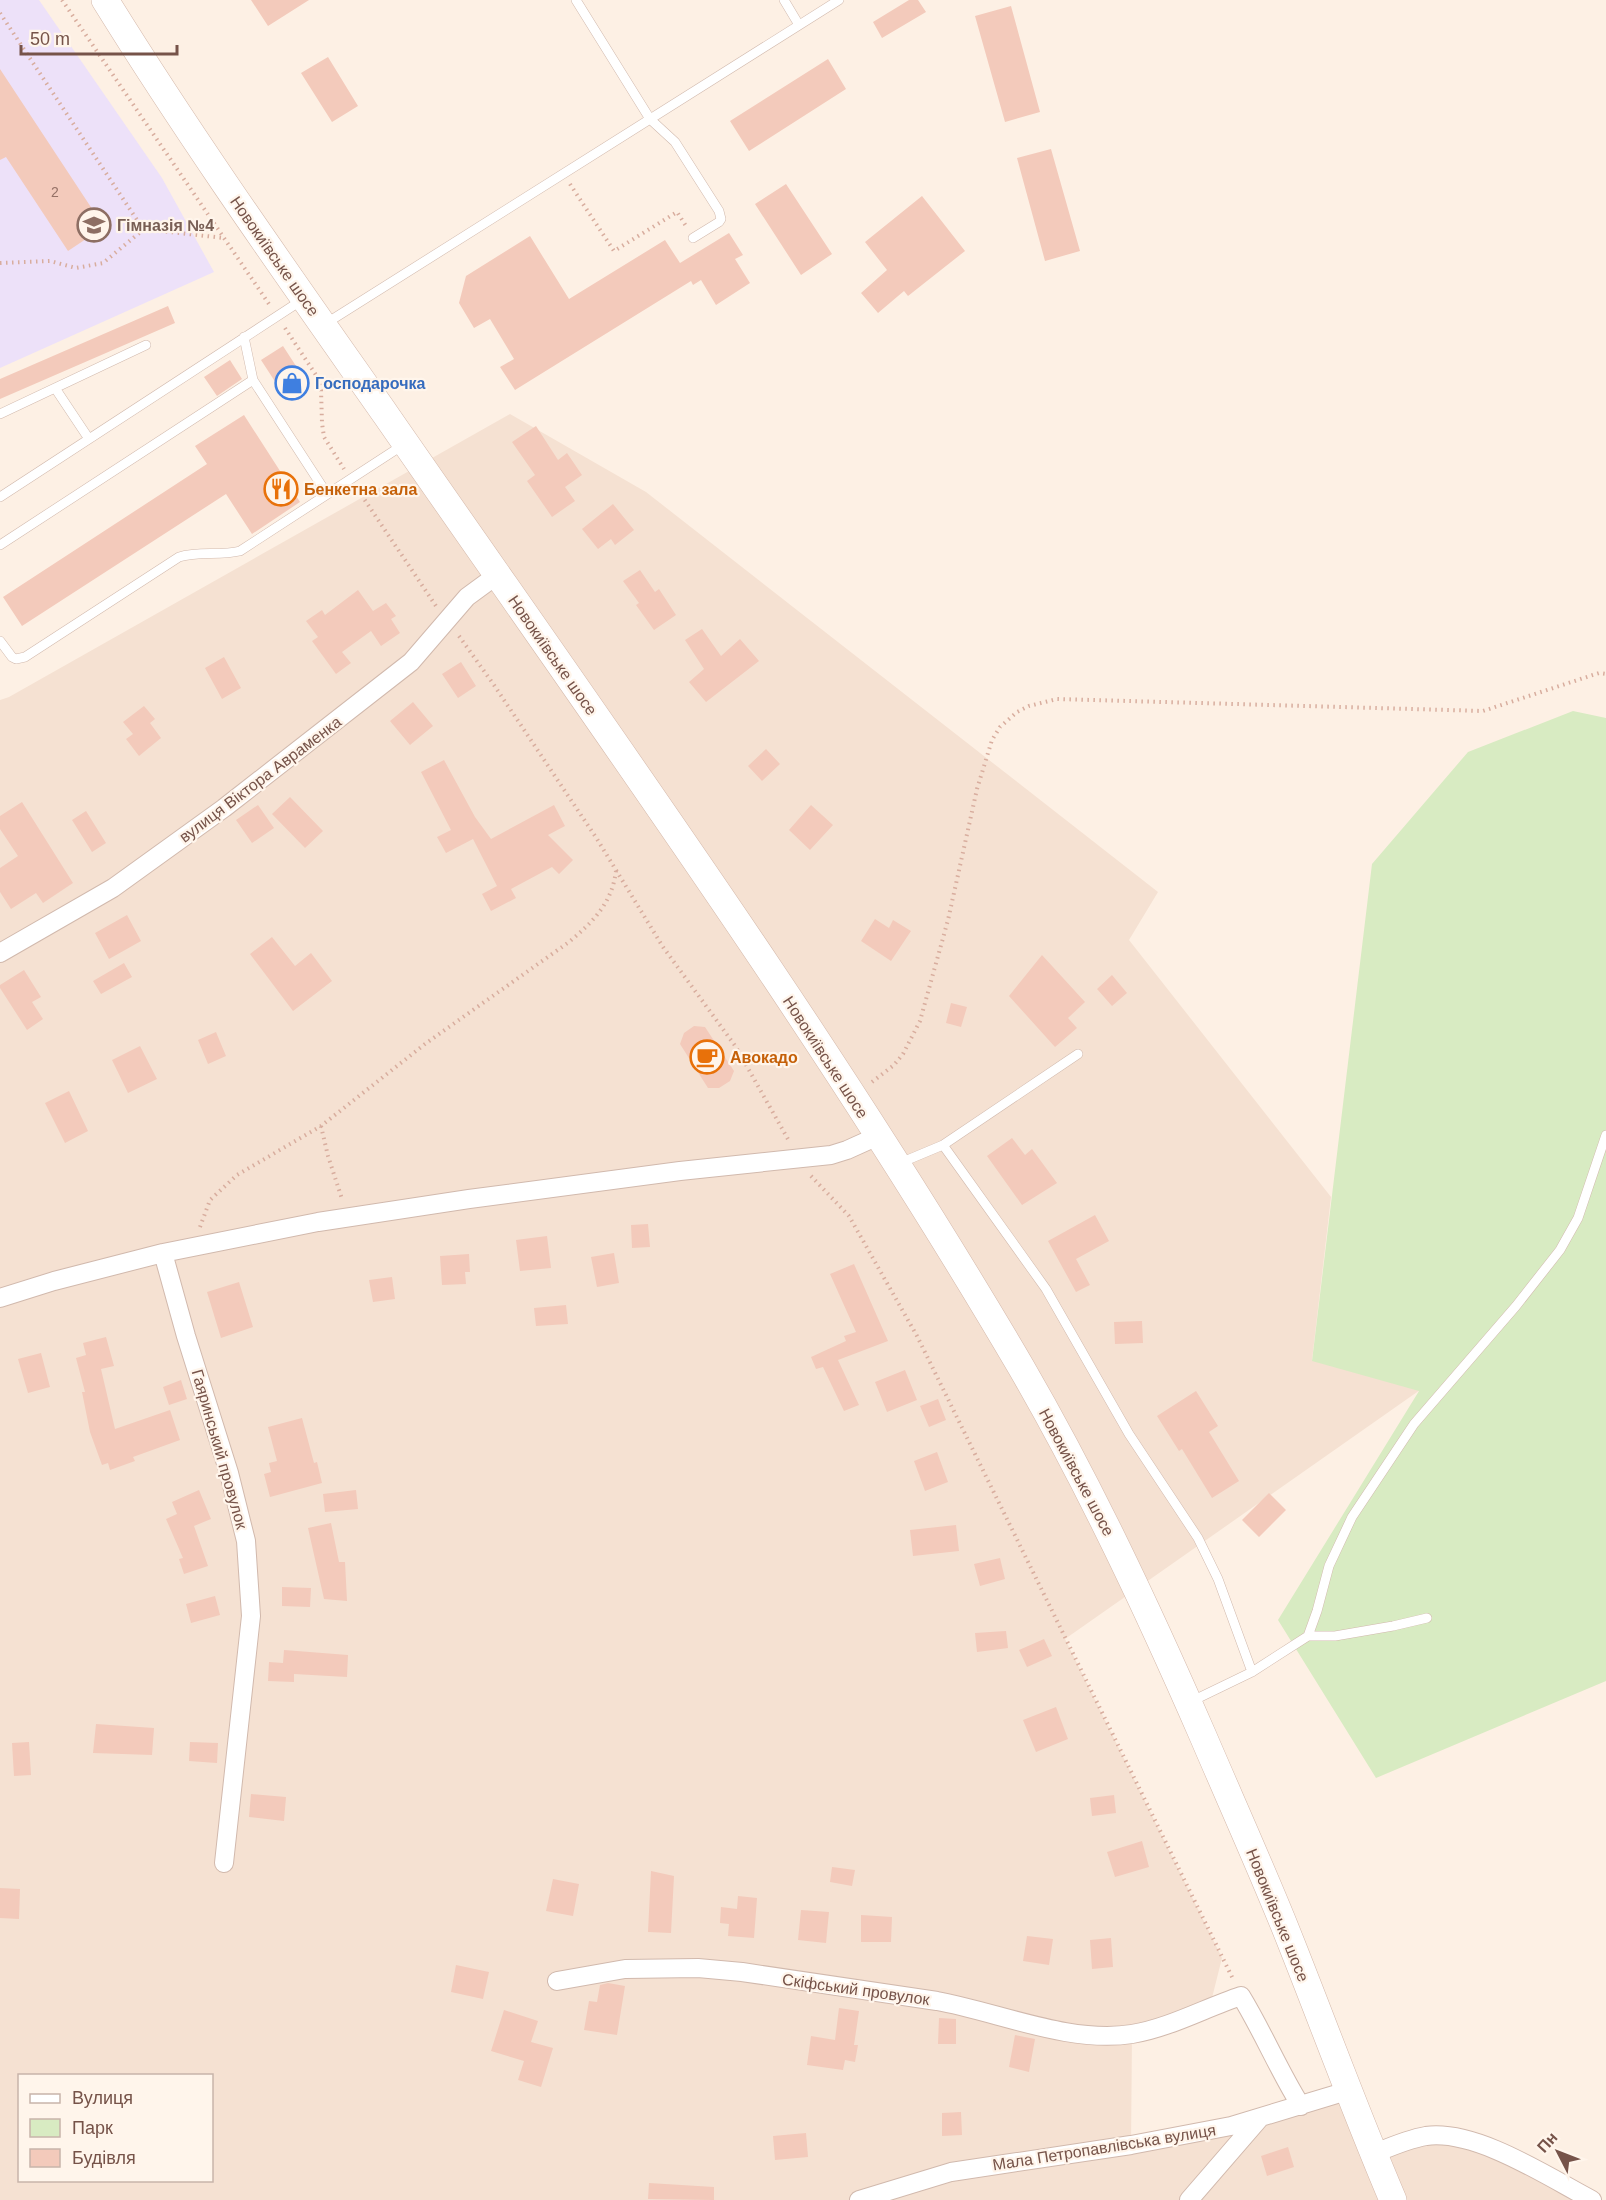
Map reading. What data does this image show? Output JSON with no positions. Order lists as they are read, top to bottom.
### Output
{
  "streets": {
    "main road": ["Новокиївське шосе"],
    "street": [
      "вулиця Віктора Авраменка",
      "Гаяринський провулок",
      "Скіфський провулок",
      "Мала Петропавлівська вулиця"
    ]
  },
  "crossings": [
    ["Новокиївське шосе", "вулиця Віктора Авраменка"],
    ["Новокиївське шосе", "Мала Петропавлівська вулиця"]
  ],
  "places": {
    "school or university": ["Гімназія №4"],
    "shop": ["Господарочка"],
    "restaurant": ["Бенкетна зала"],
    "cafe": ["Авокадо"]
  },
  "house_numbers": ["2"],
  "legend": ["Вулиця", "Парк", "Будівля"],
  "scale_bar": "50 m",
  "north": "top left"
}
